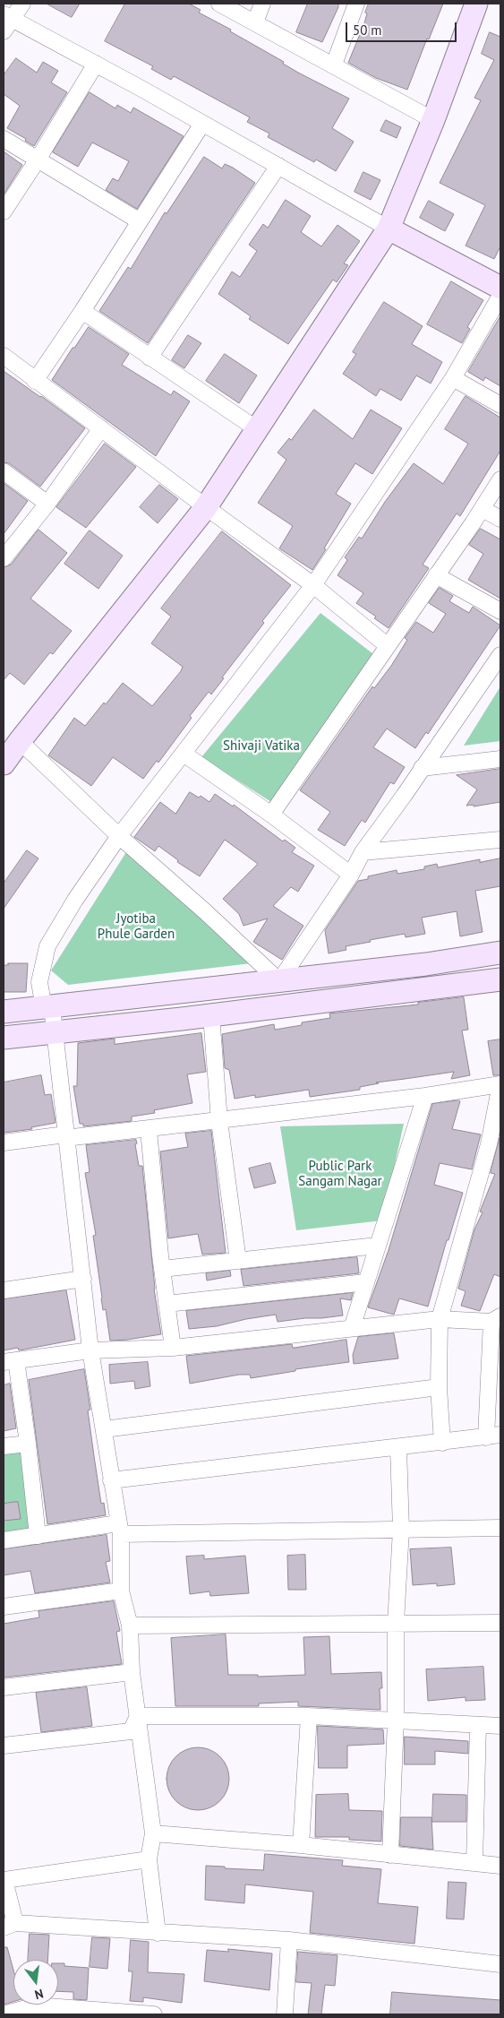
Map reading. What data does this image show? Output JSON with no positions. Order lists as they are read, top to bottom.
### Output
{
  "parks": ["Shivaji Vatika", "Jyotiba Phule Garden", "Public Park Sangam Nagar"],
  "scale_bar": "50 m",
  "north": "bottom"
}
